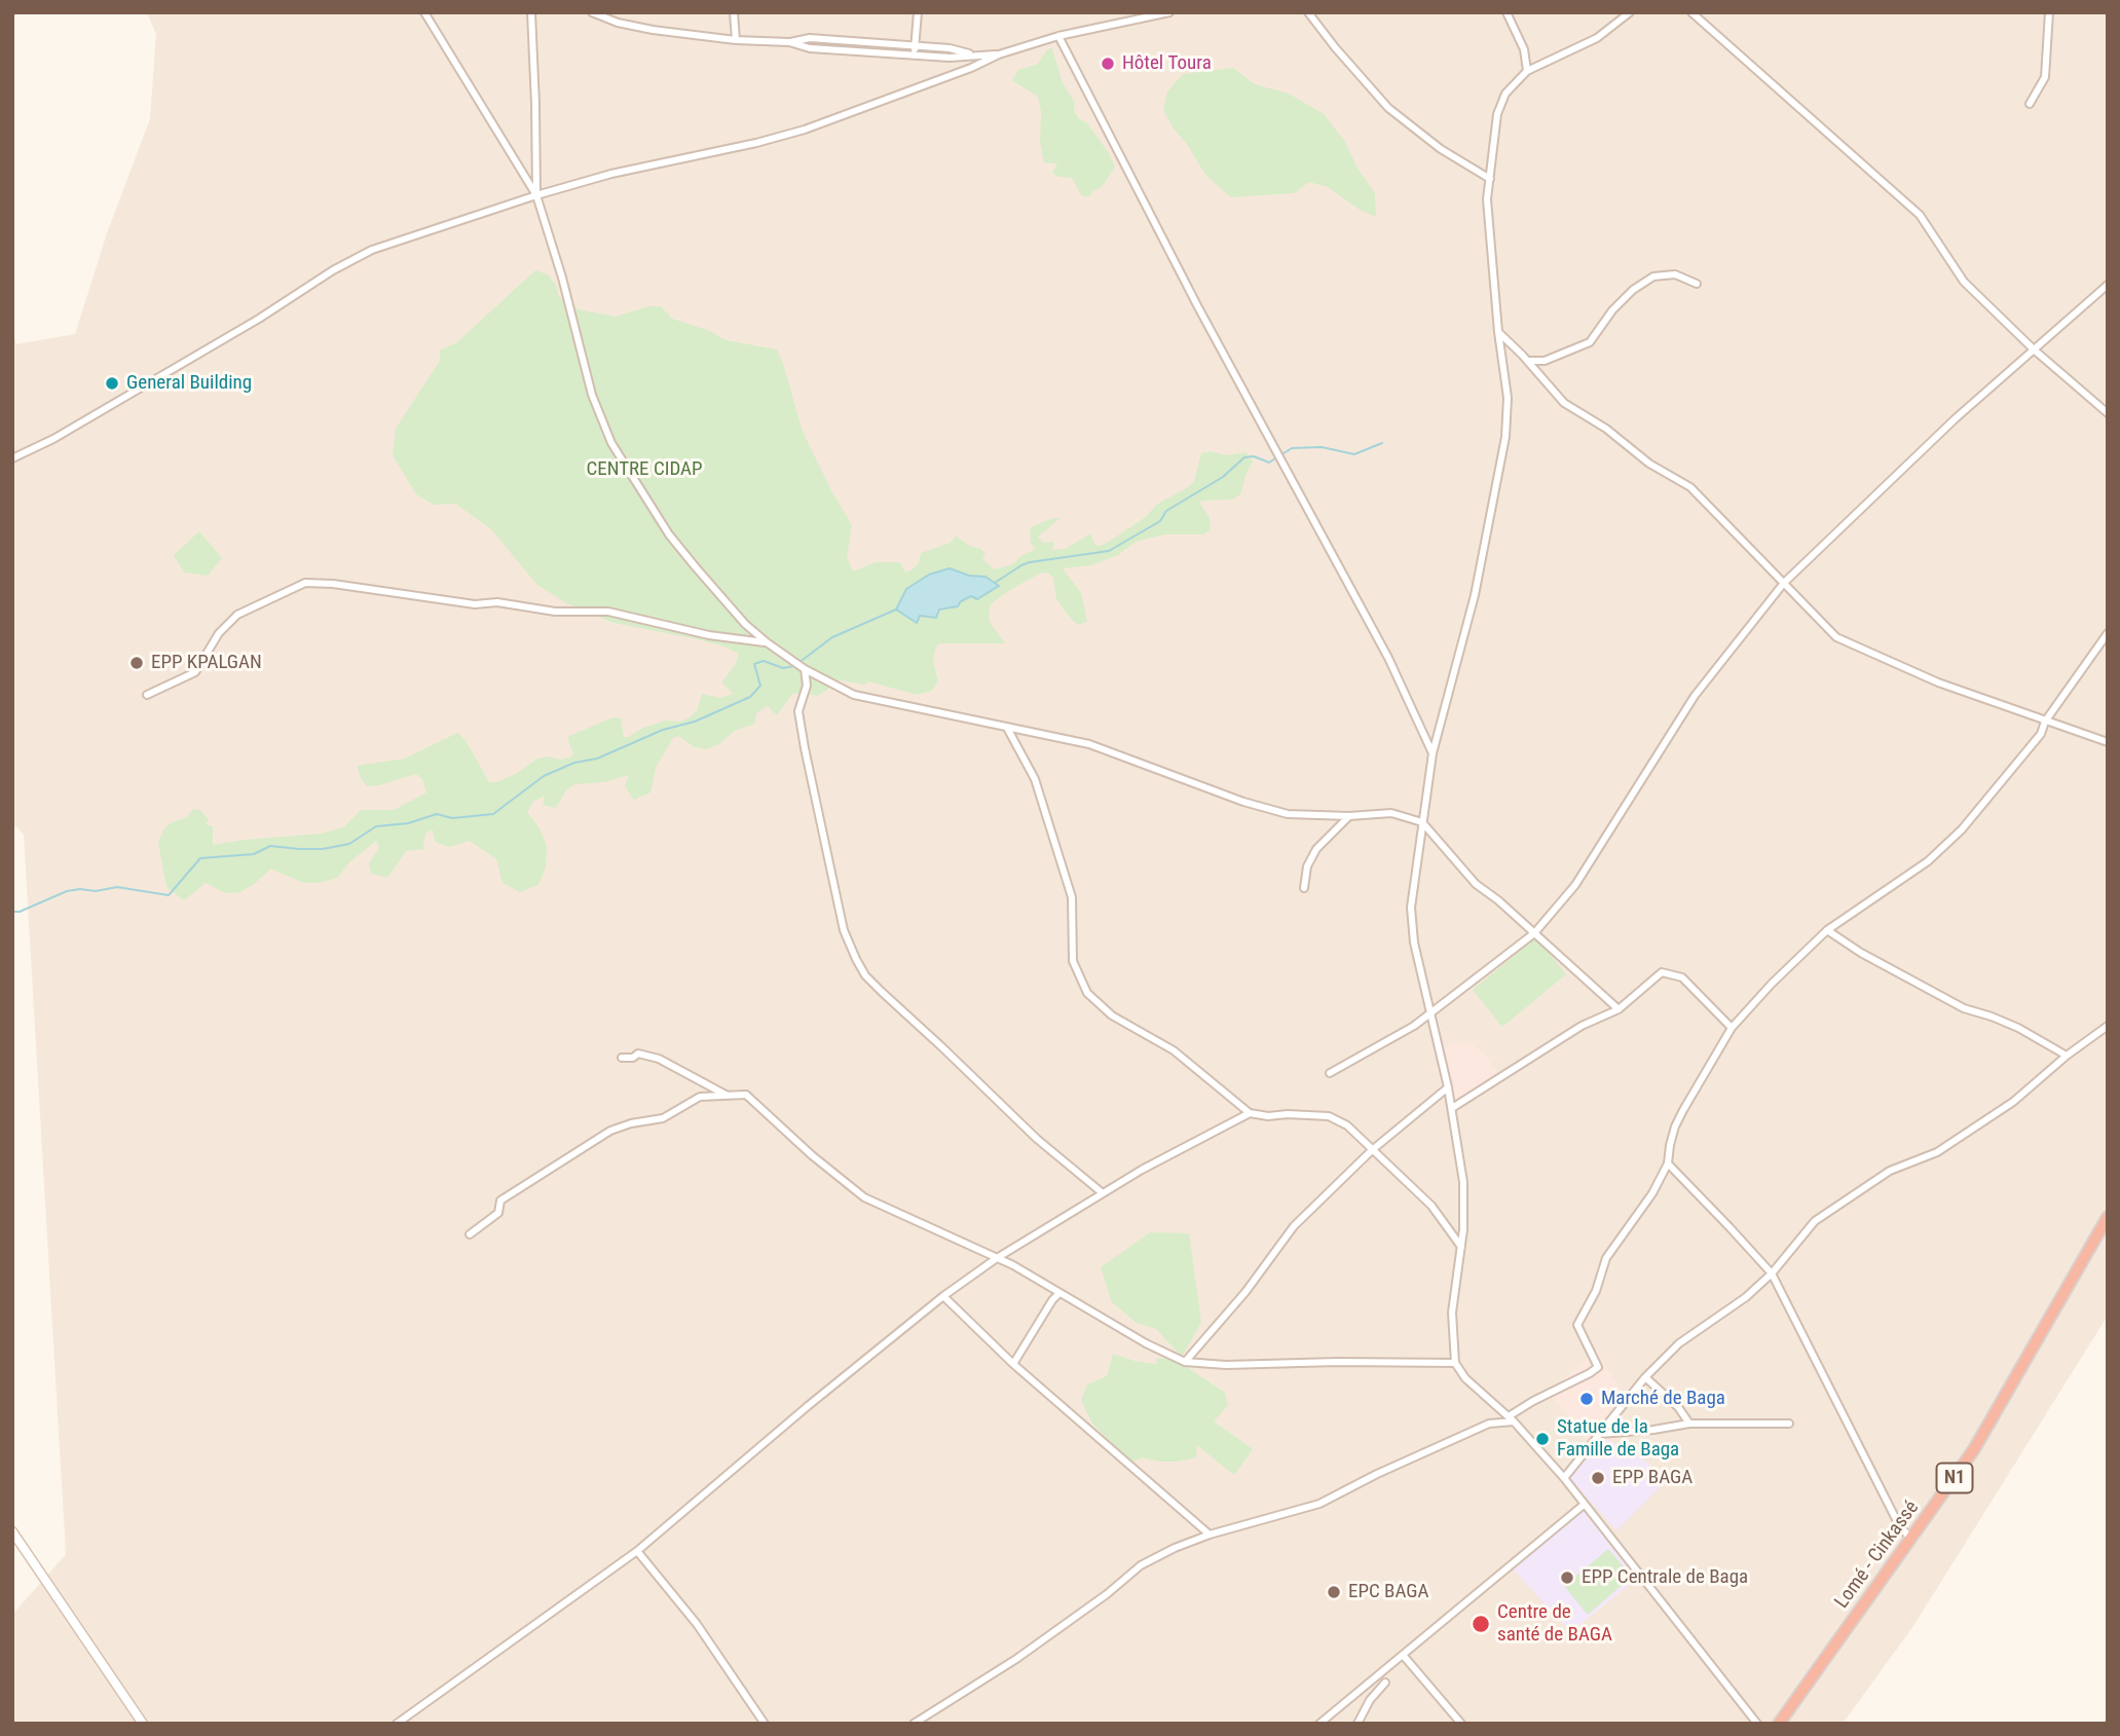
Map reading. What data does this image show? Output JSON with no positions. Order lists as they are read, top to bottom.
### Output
{
  "streets": {
    "highway": ["N1", "Lomé - Cinkassé"]
  },
  "parks": ["CENTRE CIDAP"],
  "places": [
    "Hôtel Toura",
    "General Building",
    "EPP KPALGAN",
    "Marché de Baga",
    "Statue de la Famille de Baga",
    "EPP BAGA",
    "EPP Centrale de Baga",
    "EPC BAGA",
    "Centre de santé de BAGA"
  ]
}
